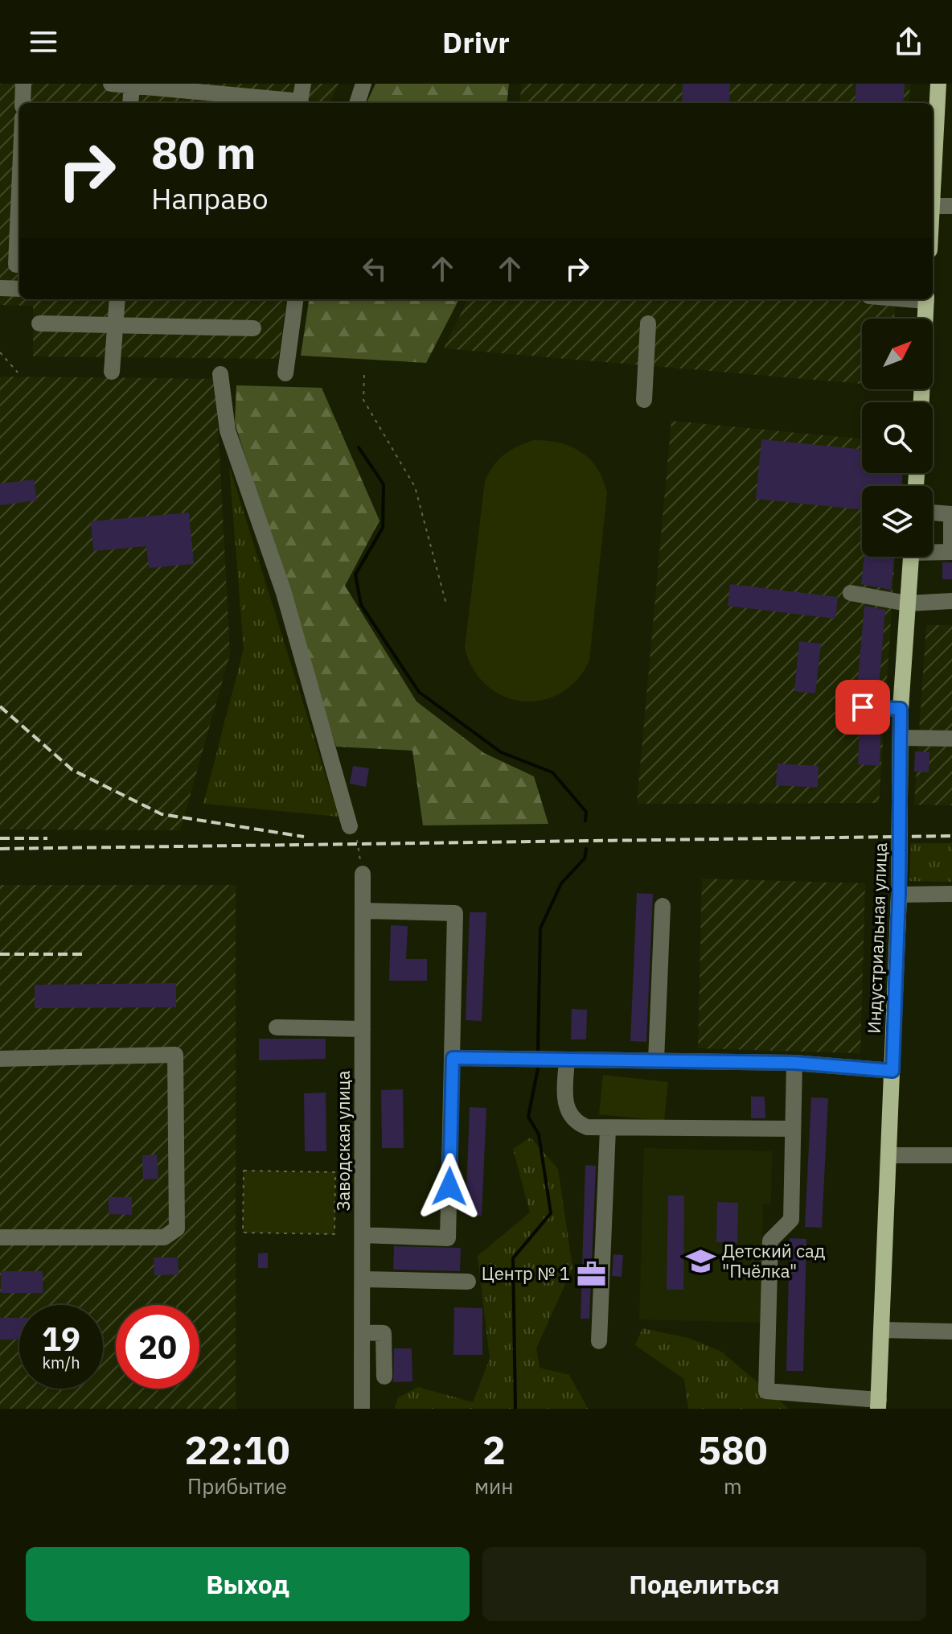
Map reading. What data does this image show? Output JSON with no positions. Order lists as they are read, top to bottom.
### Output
{
  "streets": {
    "main road": ["Индустриальная улица"],
    "street": ["Заводская улица"]
  },
  "places": {
    "school or university": ["Детский сад \"Пчёлка\""],
    "office": ["Центр № 1"]
  },
  "north": "top right",
  "page": {
    "header": "Drivr",
    "turn": ["80 m", "Направо"],
    "speed": "19 km/h",
    "limit": "20",
    "eta": [
      "22:10",
      "Прибытие",
      "2",
      "мин",
      "580",
      "m"
    ],
    "buttons": ["Выход", "Поделиться"]
  }
}
